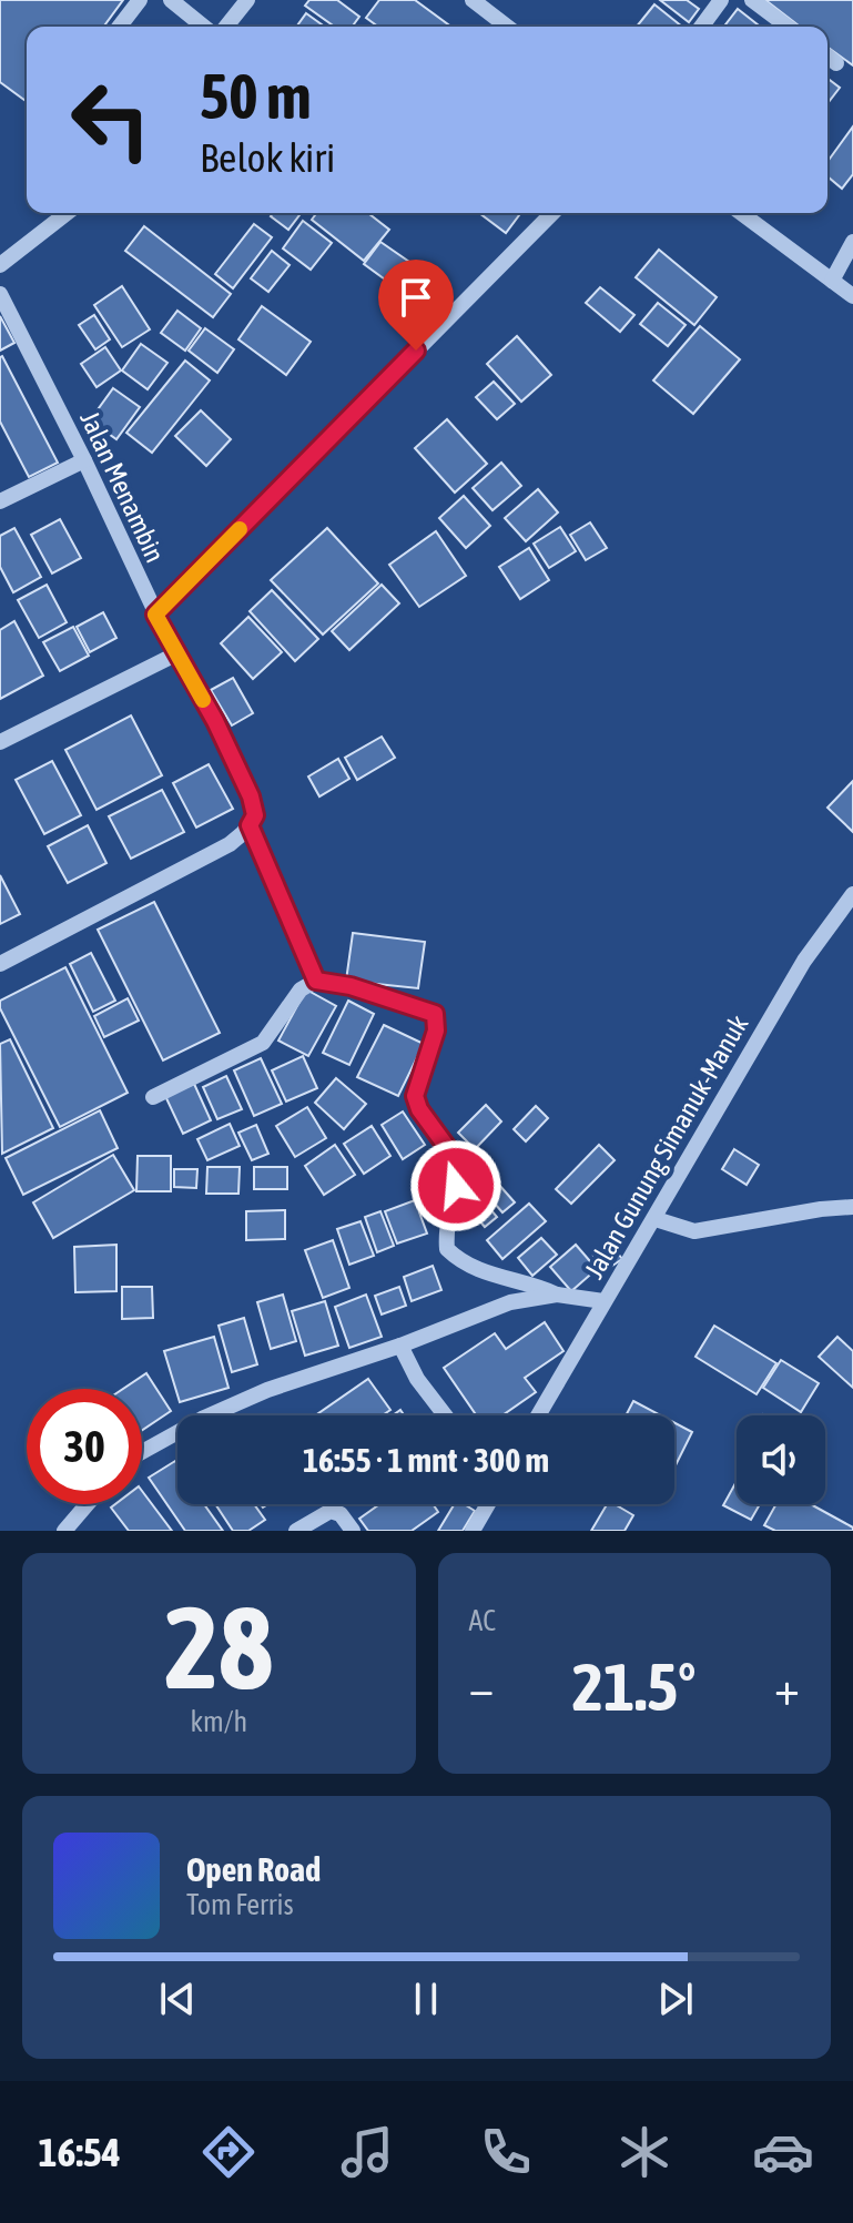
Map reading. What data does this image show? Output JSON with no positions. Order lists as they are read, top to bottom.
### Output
{
  "streets": {
    "street": ["Jalan Menambin", "Jalan Gunung Simanuk-Manuk"]
  },
  "page": {
    "turn": ["50 m", "Belok kiri"],
    "limit": "30",
    "trip": "16:55 · 1 mnt · 300 m",
    "tile": [
      ["28", "km/h"],
      "AC"
    ],
    "heat": ["−", "21.5°", "+"],
    "song": ["Open Road", "Tom Ferris"],
    "tabs": "16:54"
  }
}
